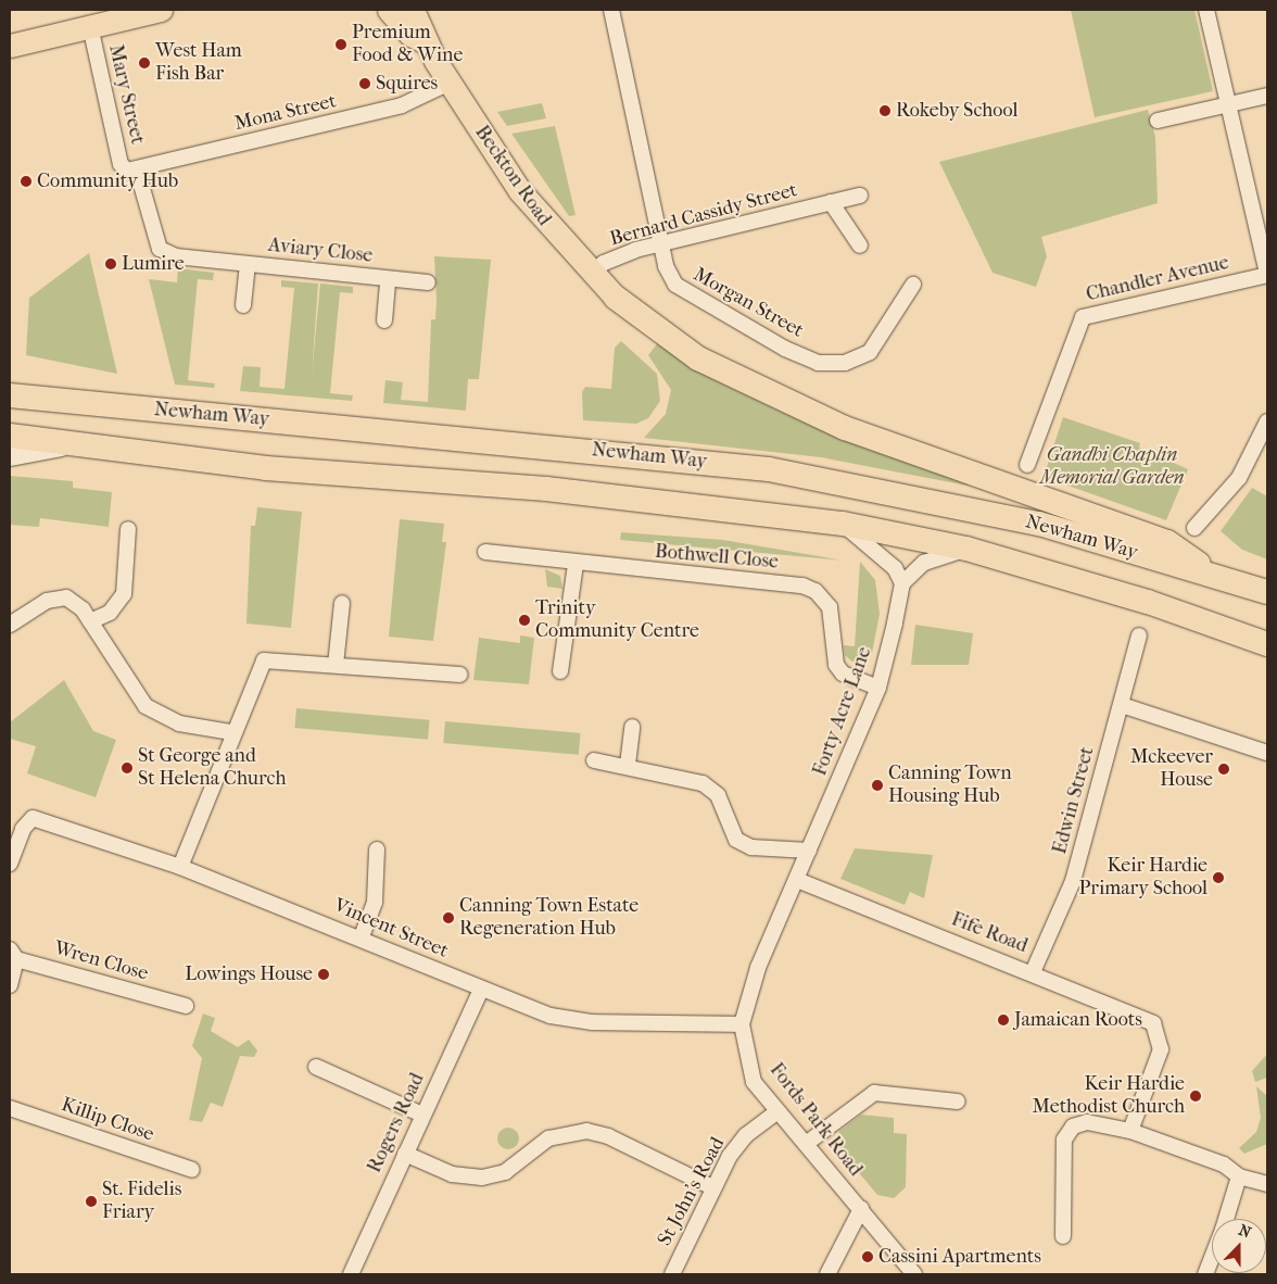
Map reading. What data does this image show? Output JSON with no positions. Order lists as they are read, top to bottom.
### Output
{
  "streets": {
    "highway": ["Newham Way"],
    "main road": ["Beckton Road"],
    "street": [
      "Mary Street",
      "Mona Street",
      "Bernard Cassidy Street",
      "Aviary Close",
      "Chandler Avenue",
      "Morgan Street",
      "Bothwell Close",
      "Forty Acre Lane",
      "Edwin Street",
      "Vincent Street",
      "Fife Road",
      "Wren Close",
      "Killip Close",
      "Fords Park Road",
      "Rogers Road",
      "St John's Road"
    ]
  },
  "crossings": [
    ["Mary Street", "Mona Street"],
    ["Mary Street", "Aviary Close"],
    ["Mona Street", "Beckton Road"],
    ["Mona Street", "Aviary Close"],
    ["Beckton Road", "Bernard Cassidy Street"],
    ["Bernard Cassidy Street", "Morgan Street"],
    ["Bothwell Close", "Forty Acre Lane"],
    ["Forty Acre Lane", "Fords Park Road"],
    ["Edwin Street", "Fife Road"],
    ["Vincent Street", "Fords Park Road"],
    ["Vincent Street", "Rogers Road"],
    ["Fife Road", "Fords Park Road"],
    ["Fords Park Road", "St John's Road"]
  ],
  "parks": ["Gandhi Chaplin Memorial Garden"],
  "places": [
    "Premium Food & Wine",
    "West Ham Fish Bar",
    "Squires",
    "Rokeby School",
    "Community Hub",
    "Lumire",
    "Trinity Community Centre",
    "St George and St Helena Church",
    "Mckeever House",
    "Canning Town Housing Hub",
    "Keir Hardie Primary School",
    "Canning Town Estate Regeneration Hub",
    "Lowings House",
    "Jamaican Roots",
    "Keir Hardie Methodist Church",
    "St. Fidelis Friary",
    "Cassini Apartments"
  ],
  "north": "top"
}
